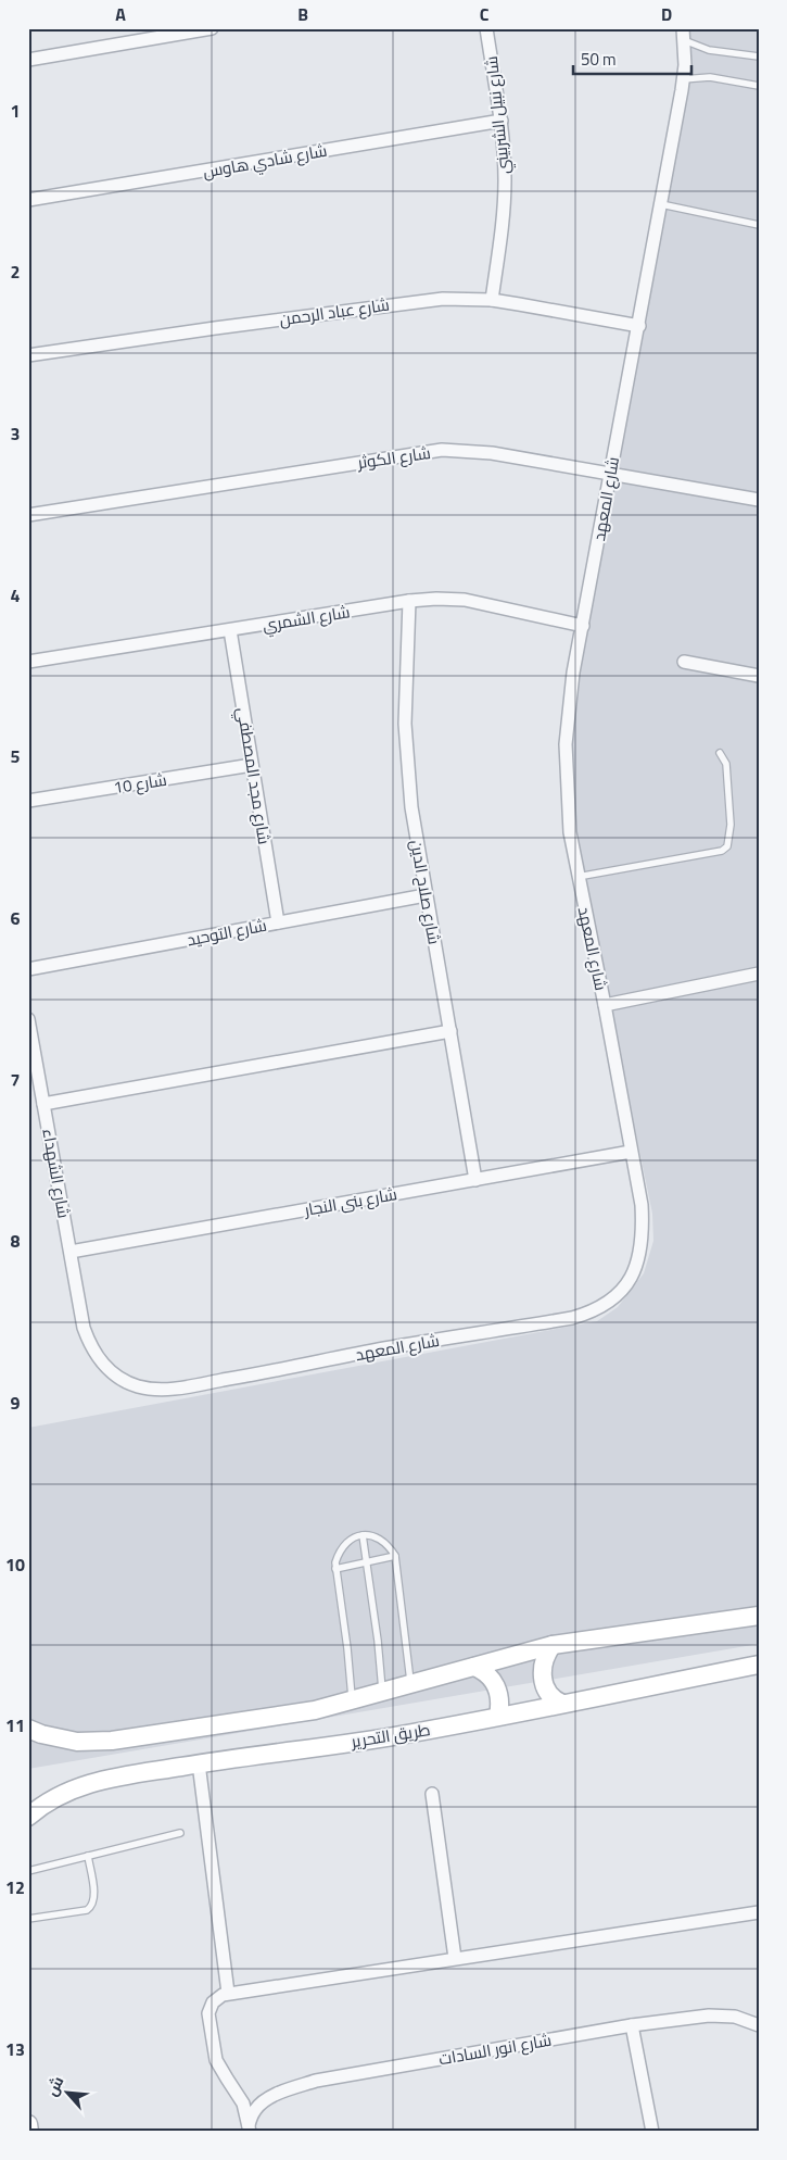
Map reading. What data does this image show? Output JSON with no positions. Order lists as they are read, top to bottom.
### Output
{
  "streets": {
    "street": [
      "شارع نبيل الشربيني",
      "شارع شادي هاوس",
      "شارع عباد الرحمن",
      "شارع الكوثر",
      "شارع المعهد",
      "شارع الشمري",
      "شارع مجد المصطفي",
      "شارع 10",
      "شارع صلاح الدين",
      "شارع التوحيد",
      "شارع الشهداء",
      "شارع بنى النجار",
      "طريق التحرير",
      "شارع انور السادات"
    ]
  },
  "crossings": [
    ["شارع نبيل الشربيني", "شارع شادي هاوس"],
    ["شارع نبيل الشربيني", "شارع عباد الرحمن"],
    ["شارع عباد الرحمن", "شارع المعهد"],
    ["شارع الكوثر", "شارع المعهد"],
    ["شارع المعهد", "شارع الشمري"],
    ["شارع المعهد", "شارع الشهداء"],
    ["شارع المعهد", "شارع بنى النجار"],
    ["شارع الشمري", "شارع مجد المصطفي"],
    ["شارع الشمري", "شارع صلاح الدين"],
    ["شارع مجد المصطفي", "شارع 10"],
    ["شارع مجد المصطفي", "شارع التوحيد"],
    ["شارع صلاح الدين", "شارع التوحيد"],
    ["شارع صلاح الدين", "شارع بنى النجار"],
    ["شارع الشهداء", "شارع بنى النجار"]
  ],
  "scale_bar": "50 m",
  "north": "top left",
  "grid": {
    "columns": [
      "A",
      "B",
      "C",
      "D"
    ],
    "rows": [
      "1",
      "2",
      "3",
      "4",
      "5",
      "6",
      "7",
      "8",
      "9",
      "10",
      "11",
      "12",
      "13"
    ]
  }
}
